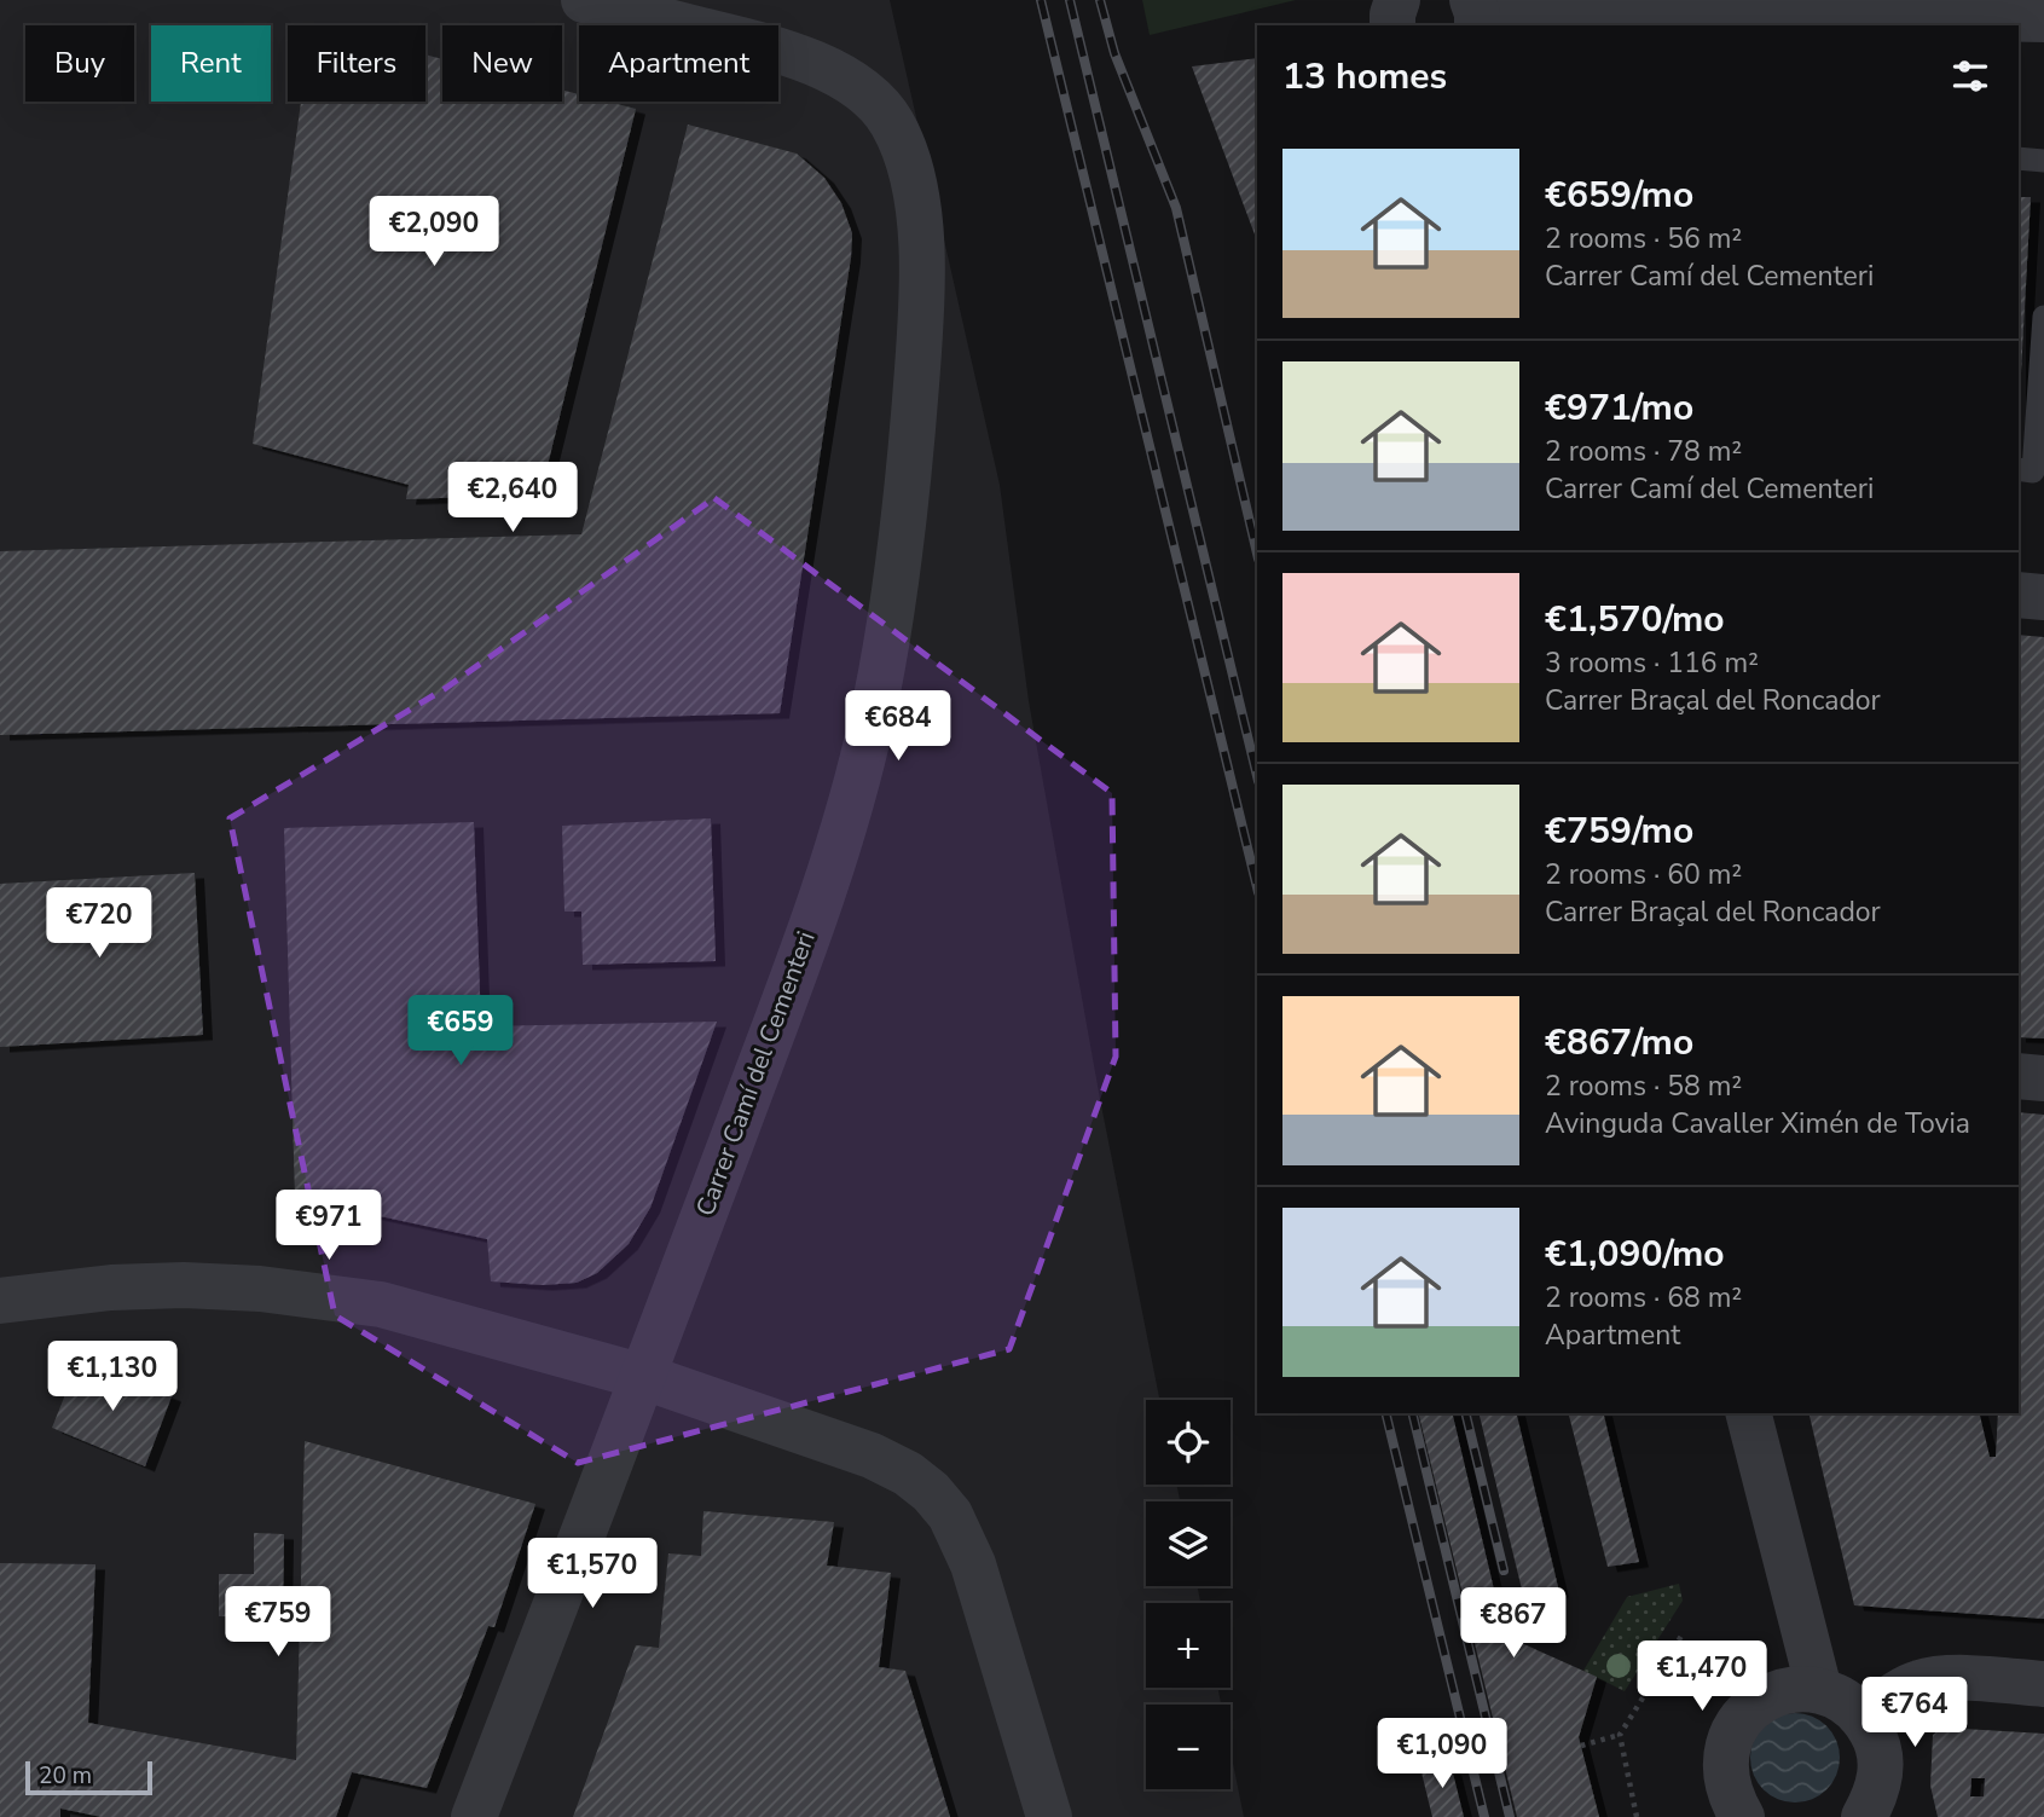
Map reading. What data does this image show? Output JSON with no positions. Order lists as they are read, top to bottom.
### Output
{
  "streets": {
    "street": ["Carrer Camí del Cementeri"]
  },
  "scale_bar": "20 m",
  "page": {
    "chip": [
      "Buy",
      "Rent",
      "Filters",
      "New",
      "Apartment"
    ],
    "heading": "13 homes",
    "list": [
      {
        "name": "€659/mo",
        "note": "2 rooms · 56 m² · Carrer Camí del Cementeri"
      },
      {
        "name": "€971/mo",
        "note": "2 rooms · 78 m² · Carrer Camí del Cementeri"
      },
      {
        "name": "€1,570/mo",
        "note": "3 rooms · 116 m² · Carrer Braçal del Roncador"
      },
      {
        "name": "€759/mo",
        "note": "2 rooms · 60 m² · Carrer Braçal del Roncador"
      },
      {
        "name": "€867/mo",
        "note": "2 rooms · 58 m² · Avinguda Cavaller Ximén de Tovia"
      },
      {
        "name": "€1,090/mo",
        "note": "2 rooms · 68 m² · Apartment"
      }
    ],
    "price": [
      "€2,090",
      "€2,640",
      "€684",
      "€720",
      "€659",
      "€971",
      "€1,130",
      "€1,570",
      "€759",
      "€867",
      "€1,470",
      "€764",
      "€1,090"
    ],
    "map_buttons": ["+", "−"],
    "scale": "20 m"
  }
}
